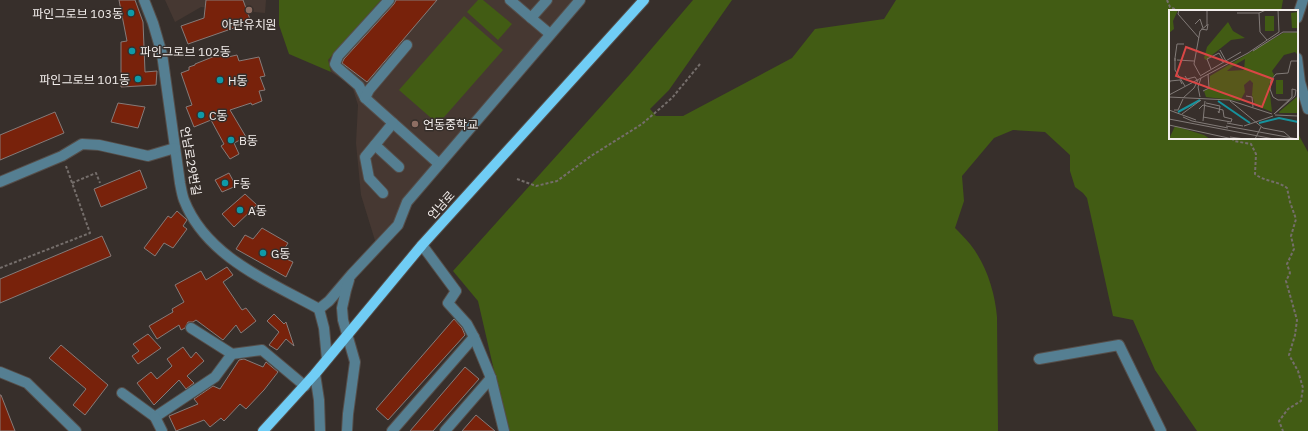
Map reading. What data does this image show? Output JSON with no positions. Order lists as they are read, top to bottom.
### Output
{
  "streets": {
    "main road": ["언남로"],
    "street": ["언남로29번길"]
  },
  "places": [
    "아란유치원",
    "파인그로브 103동",
    "파인그로브 102동",
    "파인그로브 101동",
    "H동",
    "C동",
    "언동중학교",
    "B동",
    "F동",
    "A동",
    "G동"
  ]
}
